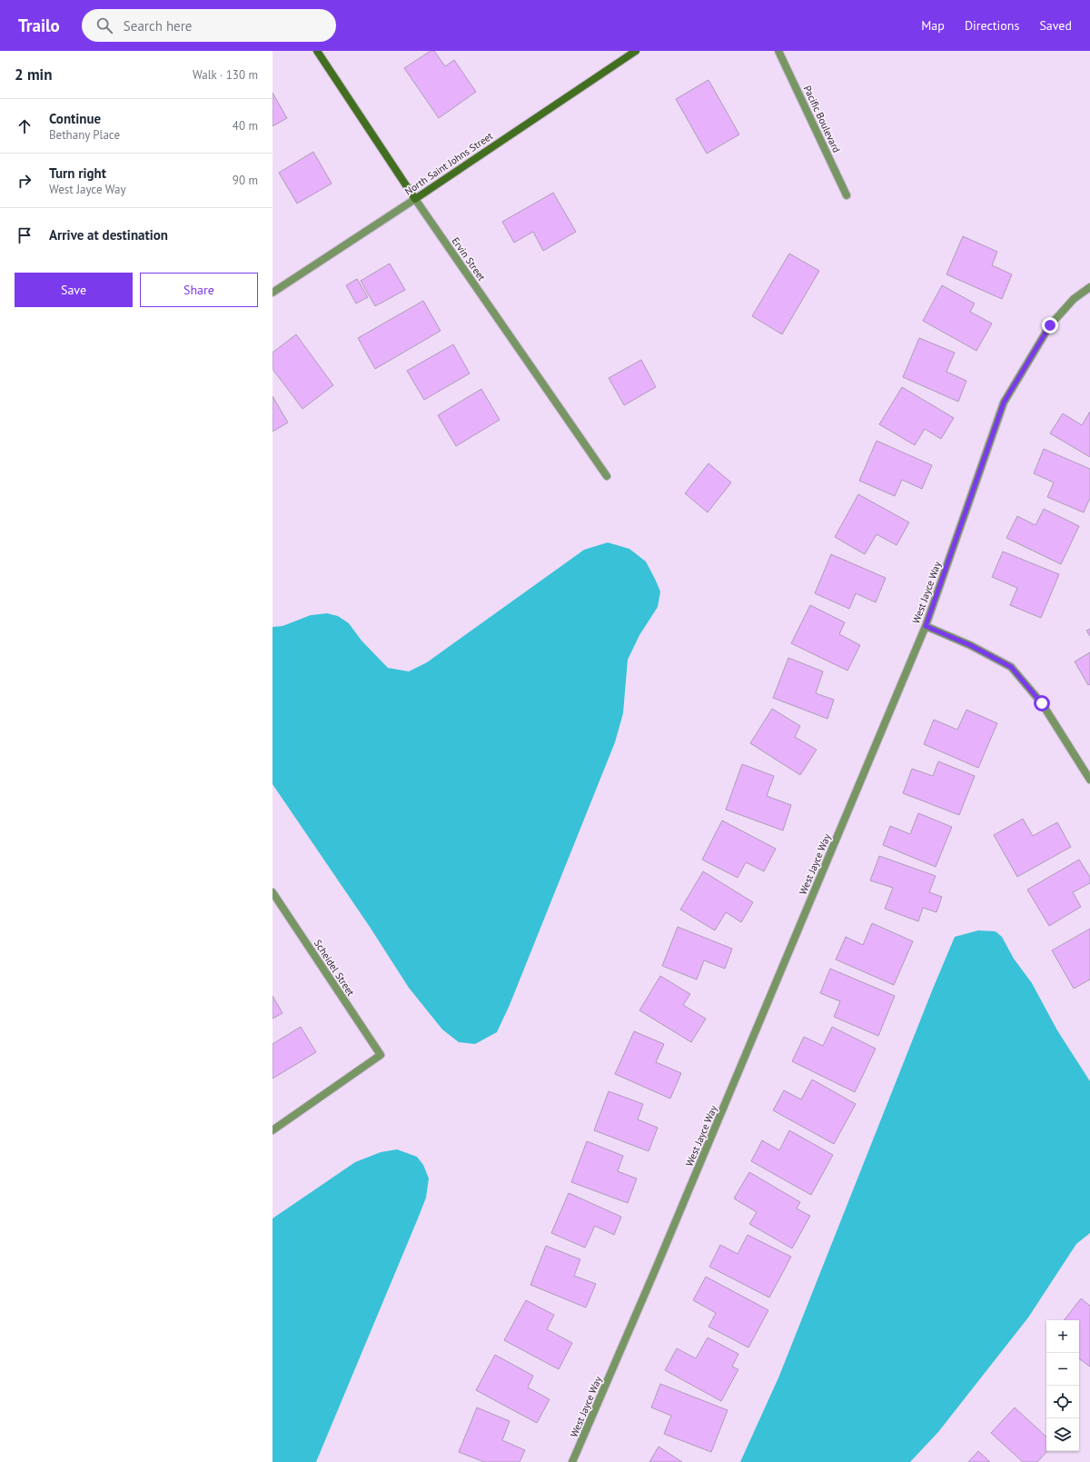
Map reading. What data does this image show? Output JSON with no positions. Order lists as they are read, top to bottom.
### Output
{
  "streets": {
    "street": [
      "Pacific Boulevard",
      "North Saint Johns Street",
      "Ervin Street",
      "West Jayce Way",
      "Scheidel Street"
    ]
  },
  "crossings": [
    ["North Saint Johns Street", "Ervin Street"]
  ],
  "page": {
    "header": "Trailo",
    "search": "Search here",
    "nav": ["Map", "Directions", "Saved"],
    "heading": ["2 min", "Walk · 130 m"],
    "list": [
      ["Continue", "Bethany Place", "40 m"],
      ["Turn right", "West Jayce Way", "90 m"],
      "Arrive at destination"
    ],
    "buttons": ["Save", "Share"],
    "map_buttons": ["+", "−"]
  }
}
